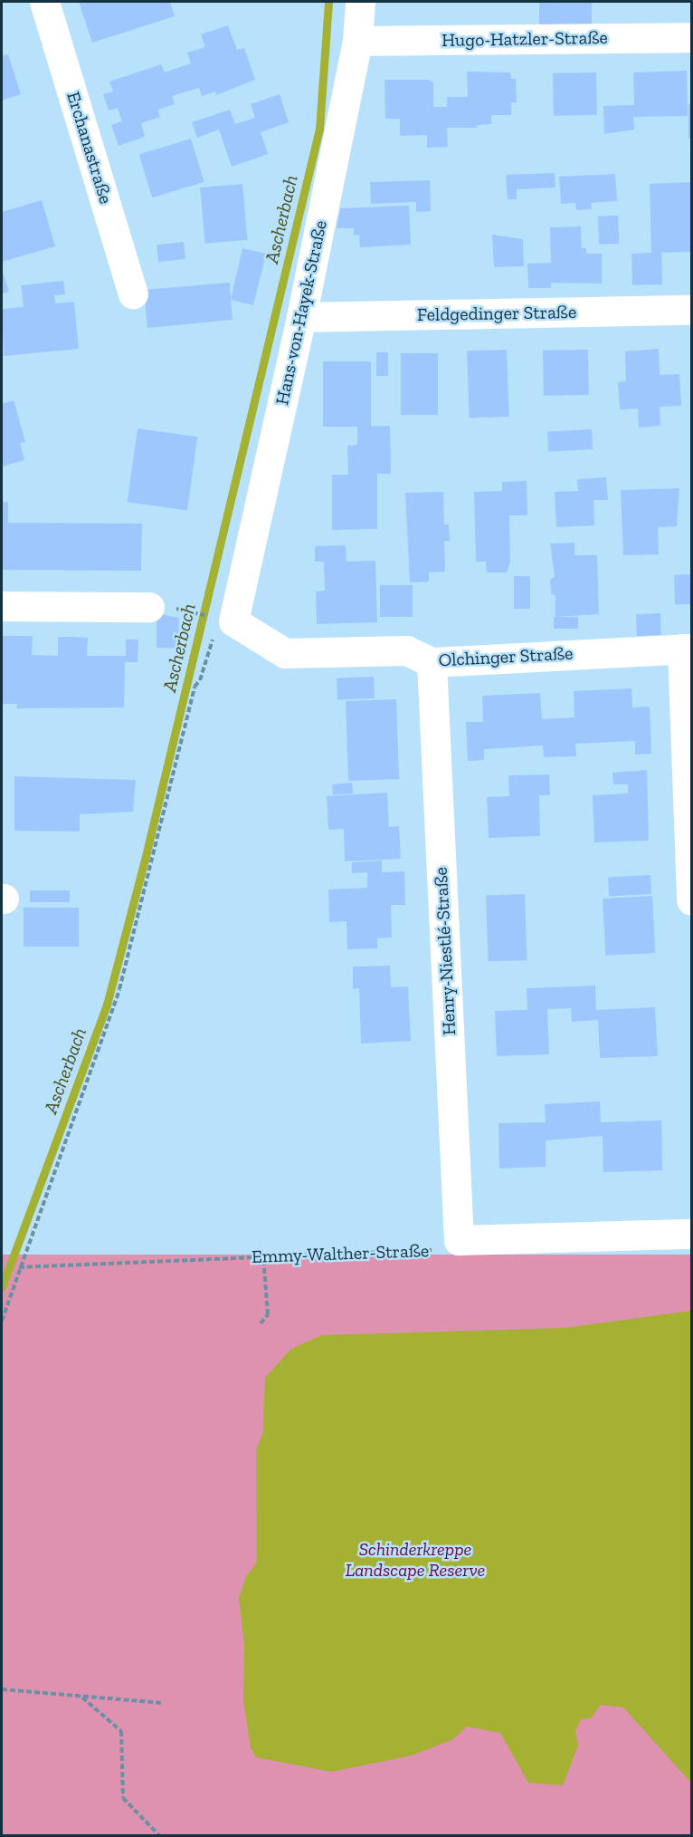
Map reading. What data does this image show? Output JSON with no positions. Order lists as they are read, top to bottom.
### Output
{
  "streets": {
    "street": [
      "Hugo-Hatzler-Straße",
      "Erchanastraße",
      "Hans-von-Hayek-Straße",
      "Feldgedinger Straße",
      "Olchinger Straße",
      "Henry-Niestlé-Straße"
    ],
    "path": ["Emmy-Walther-Straße"]
  },
  "crossings": [
    ["Hugo-Hatzler-Straße", "Hans-von-Hayek-Straße"],
    ["Hans-von-Hayek-Straße", "Feldgedinger Straße"],
    ["Hans-von-Hayek-Straße", "Olchinger Straße"],
    ["Olchinger Straße", "Henry-Niestlé-Straße"],
    ["Henry-Niestlé-Straße", "Emmy-Walther-Straße"]
  ],
  "water": ["Ascherbach"],
  "parks": ["Schinderkreppe Landscape Reserve"]
}
